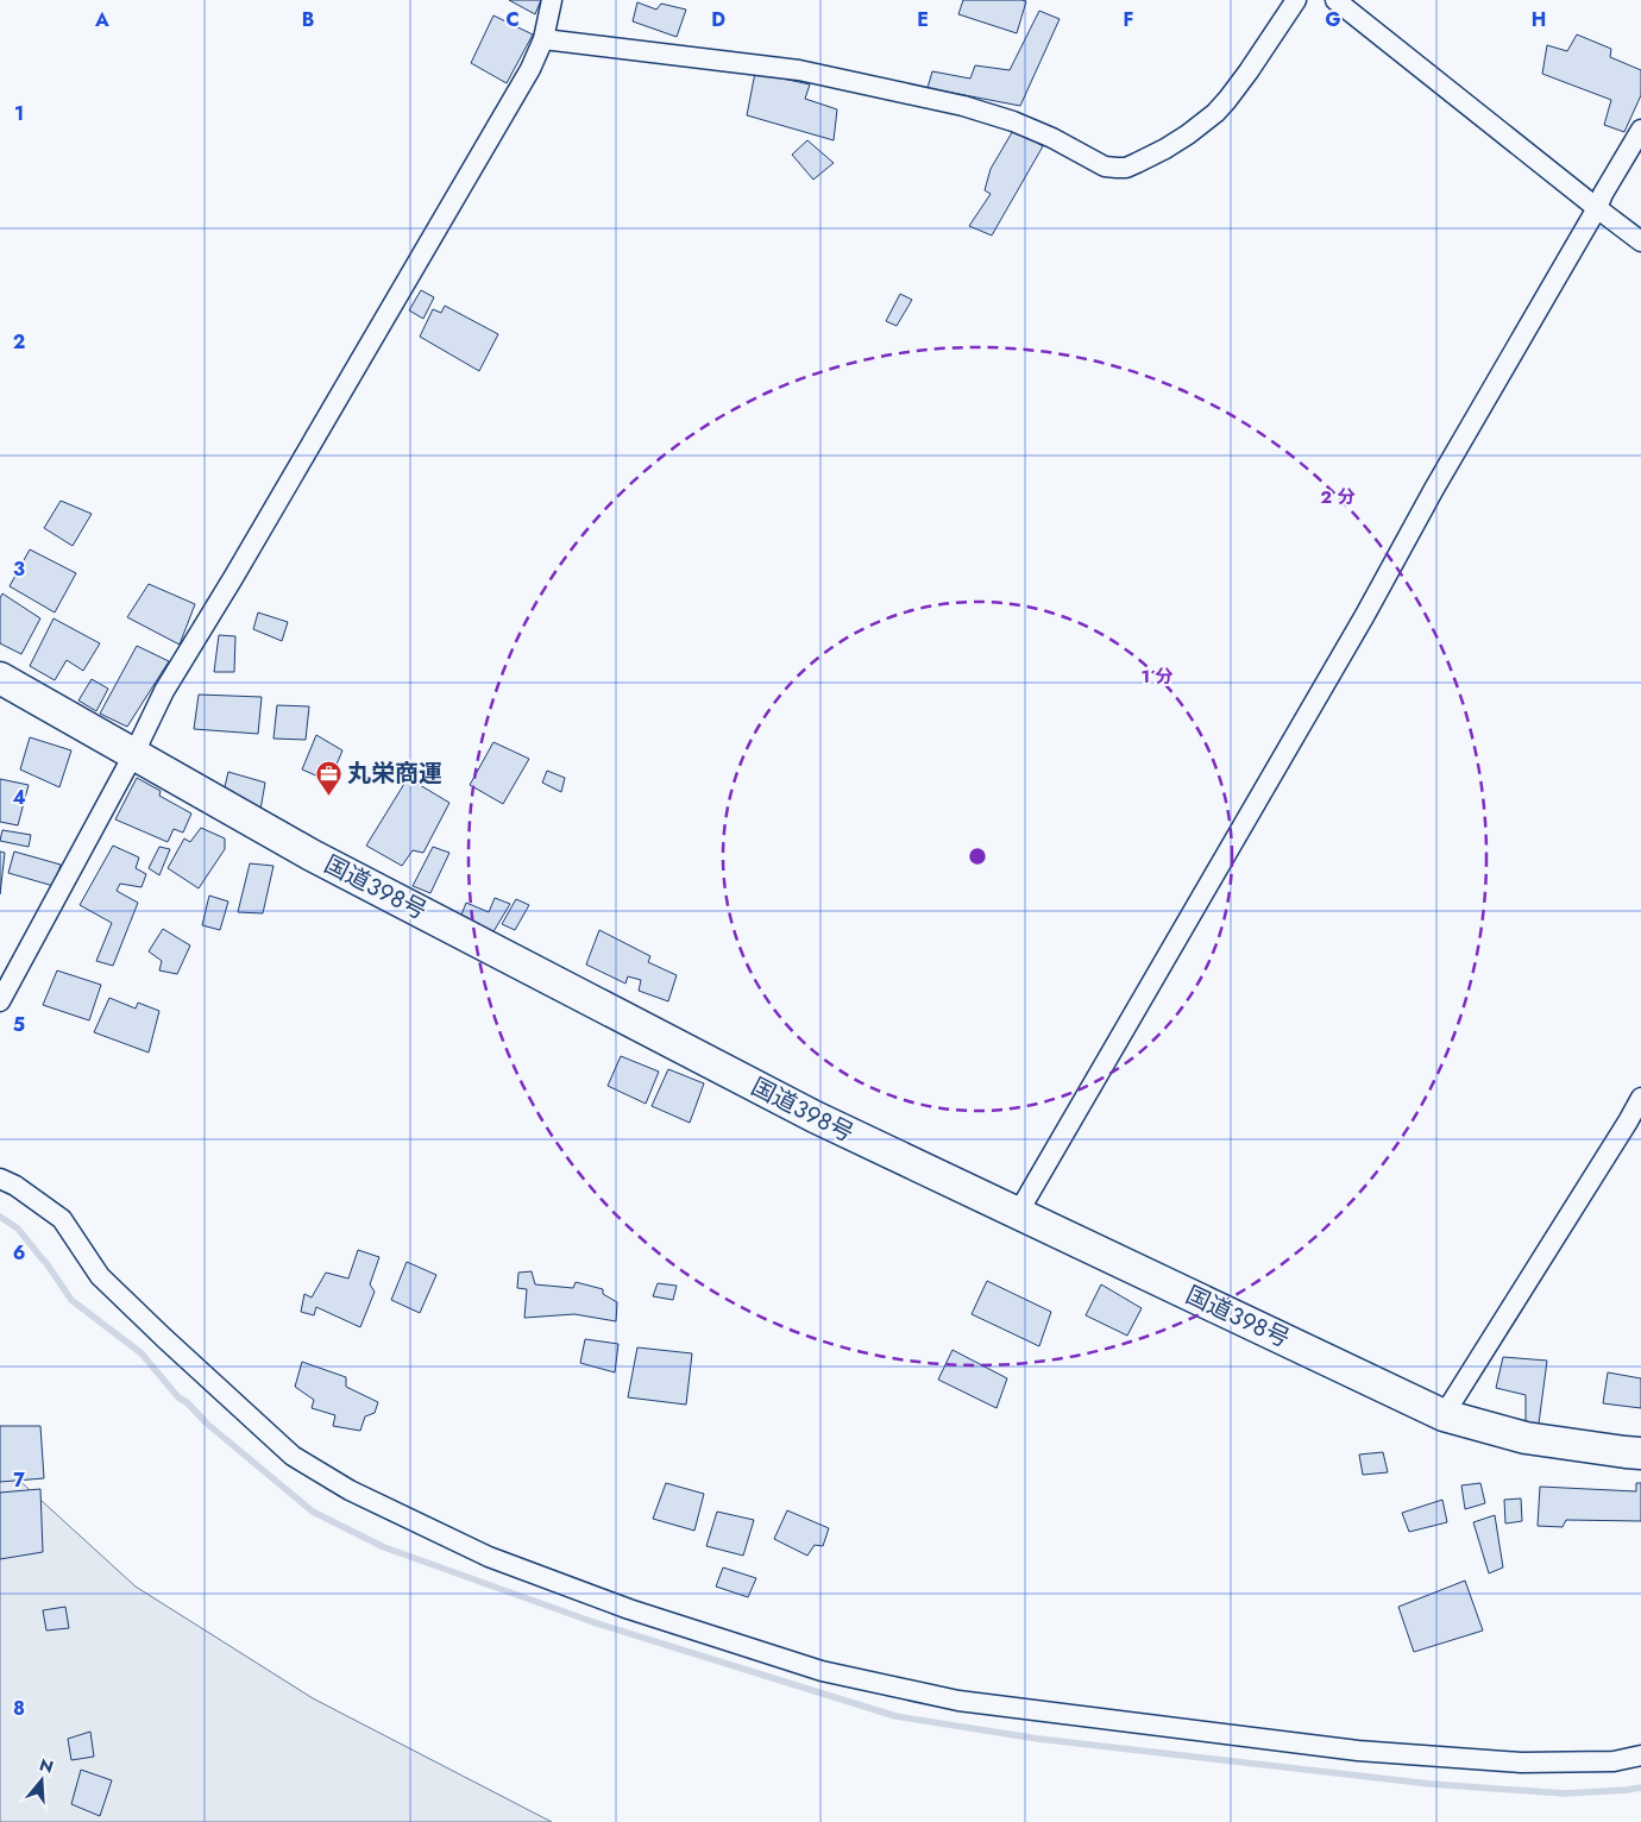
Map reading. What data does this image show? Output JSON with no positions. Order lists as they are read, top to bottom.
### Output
{
  "streets": {
    "highway": ["国道398号"]
  },
  "places": {
    "office": ["丸栄商運"]
  },
  "north": "top",
  "grid": {
    "columns": [
      "A",
      "B",
      "C",
      "D",
      "E",
      "F",
      "G",
      "H"
    ],
    "rows": [
      "1",
      "2",
      "3",
      "4",
      "5",
      "6",
      "7",
      "8"
    ]
  },
  "rings": ["2 分", "1 分"]
}
